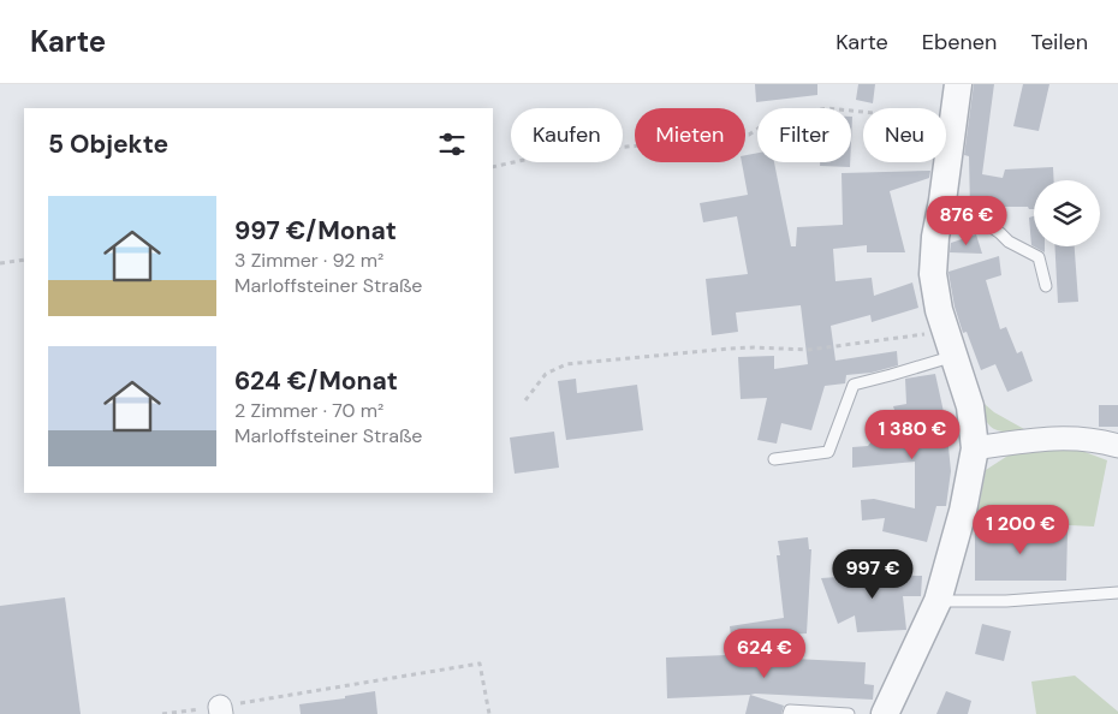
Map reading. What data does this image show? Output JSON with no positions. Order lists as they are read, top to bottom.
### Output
{
  "page": {
    "header": "Karte",
    "nav": ["Karte", "Ebenen", "Teilen"],
    "chip": [
      "Kaufen",
      "Mieten",
      "Filter",
      "Neu"
    ],
    "heading": "5 Objekte",
    "list": [
      {
        "name": "997 €/Monat",
        "note": "3 Zimmer · 92 m² · Marloffsteiner Straße"
      },
      {
        "name": "624 €/Monat",
        "note": "2 Zimmer · 70 m² · Marloffsteiner Straße"
      }
    ],
    "price": [
      "876 €",
      "1 380 €",
      "1 200 €",
      "997 €",
      "624 €"
    ]
  }
}
